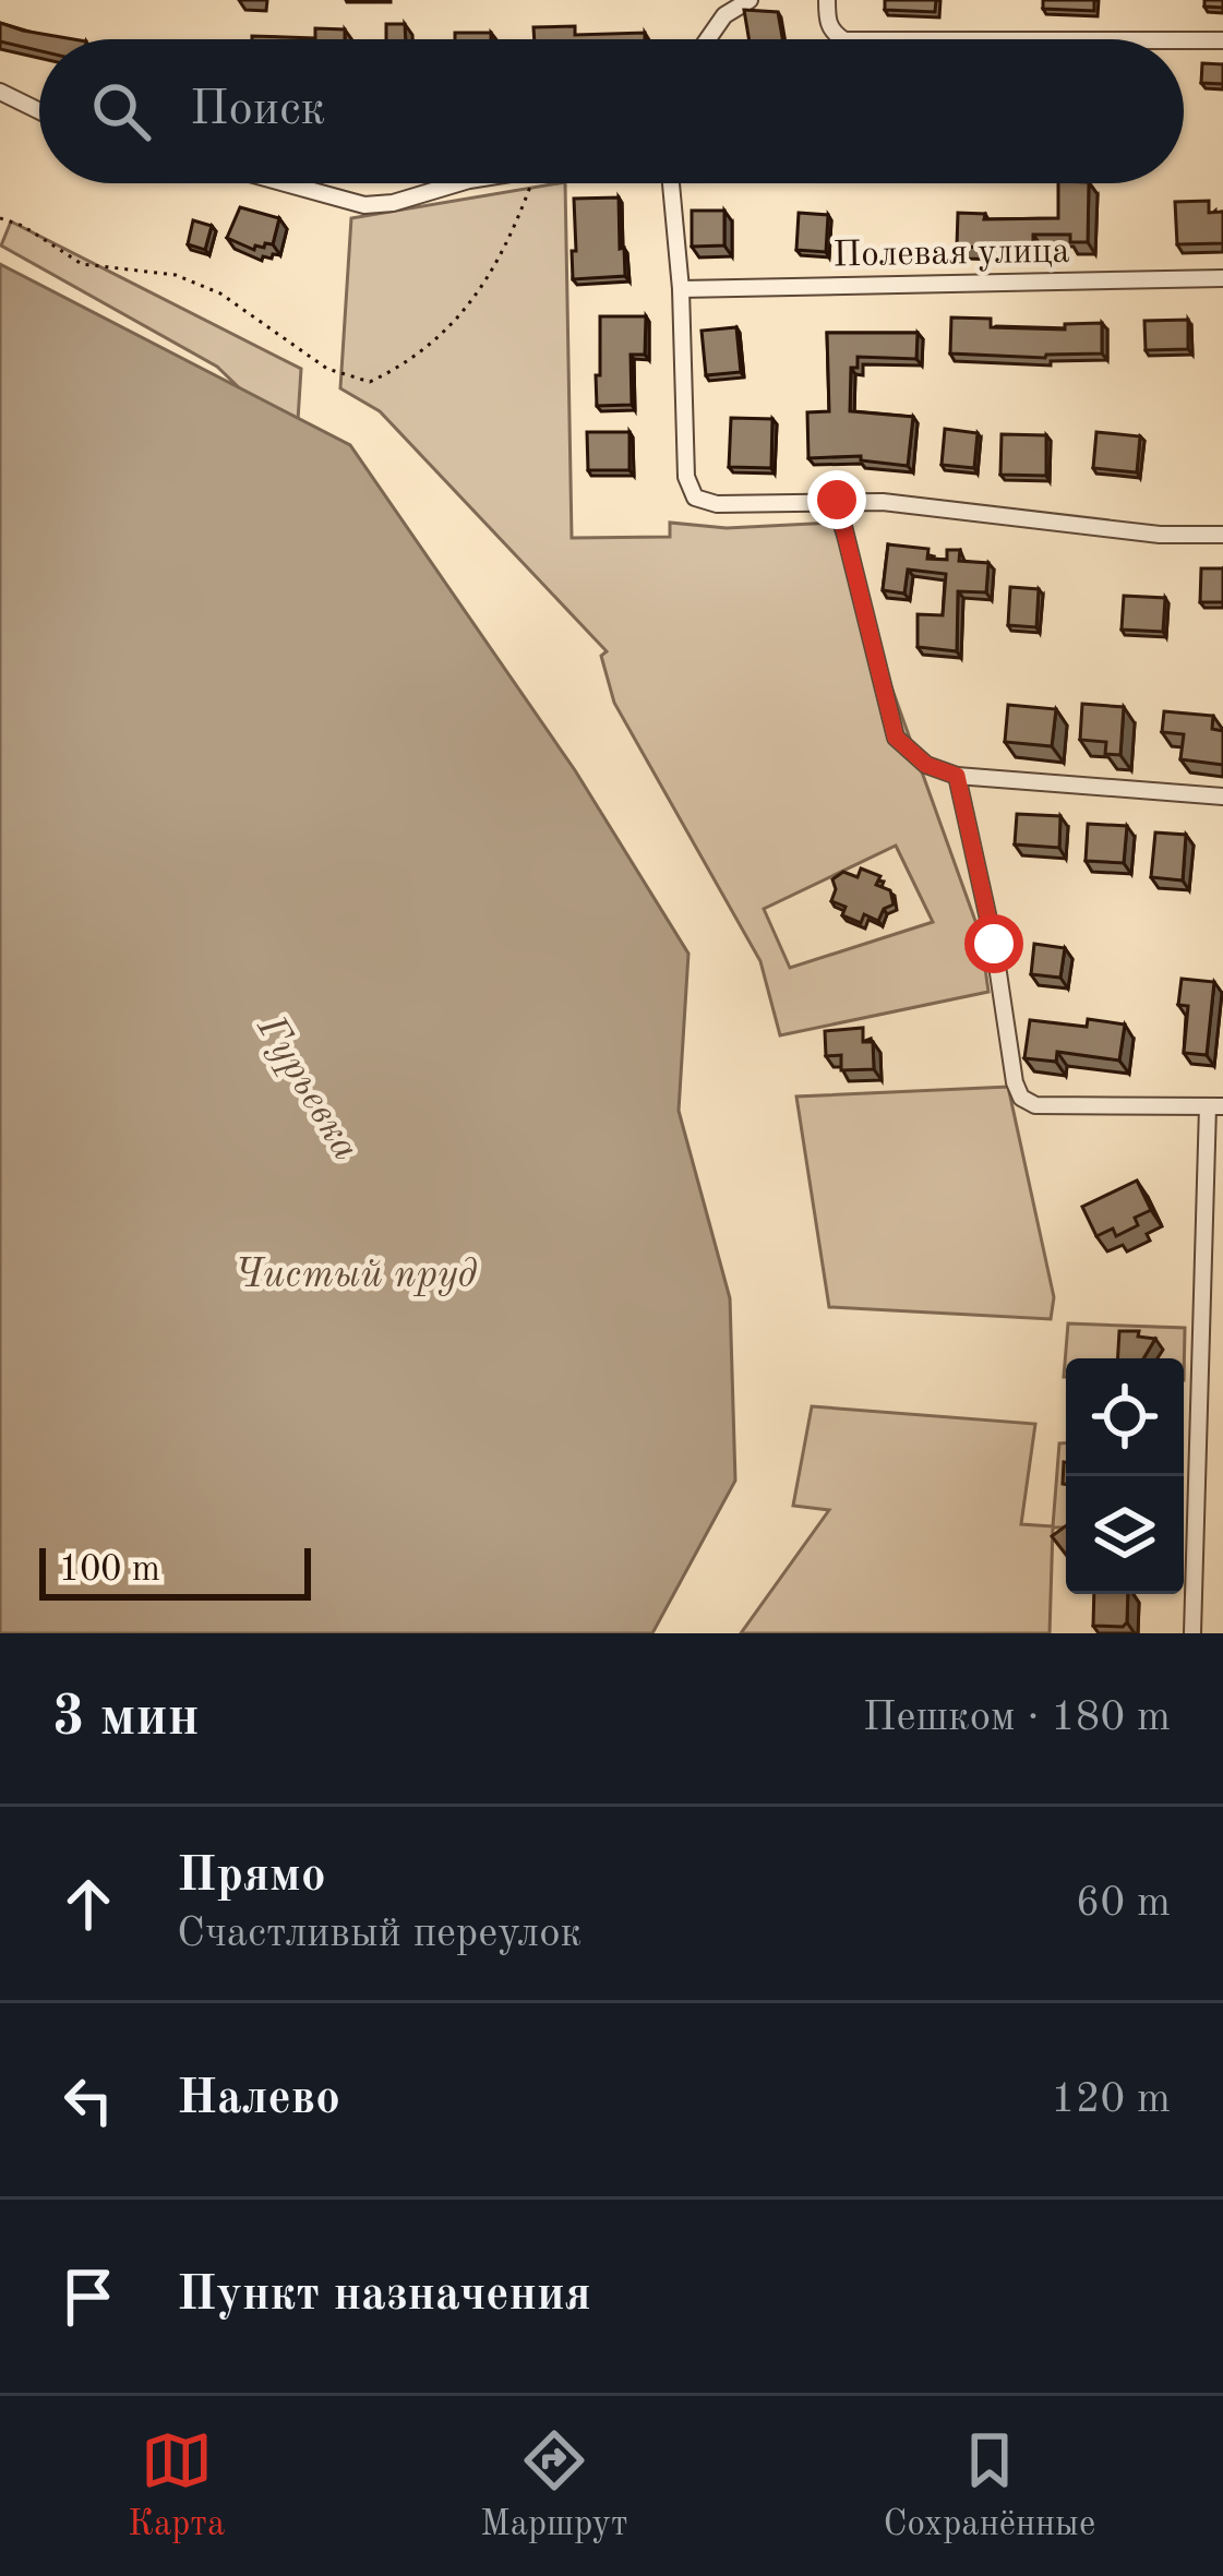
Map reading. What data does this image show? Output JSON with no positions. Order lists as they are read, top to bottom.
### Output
{
  "streets": {
    "street": ["Полевая улица"]
  },
  "water": ["Гурьевка", "Чистый пруд"],
  "scale_bar": "100 m",
  "page": {
    "search": "Поиск",
    "scale": "100 m",
    "heading": ["3 мин", "Пешком · 180 m"],
    "list": [
      ["Прямо", "Счастливый переулок", "60 m"],
      ["Налево", "120 m"],
      "Пункт назначения"
    ],
    "nav": ["Карта", "Маршрут", "Сохранённые"]
  }
}
